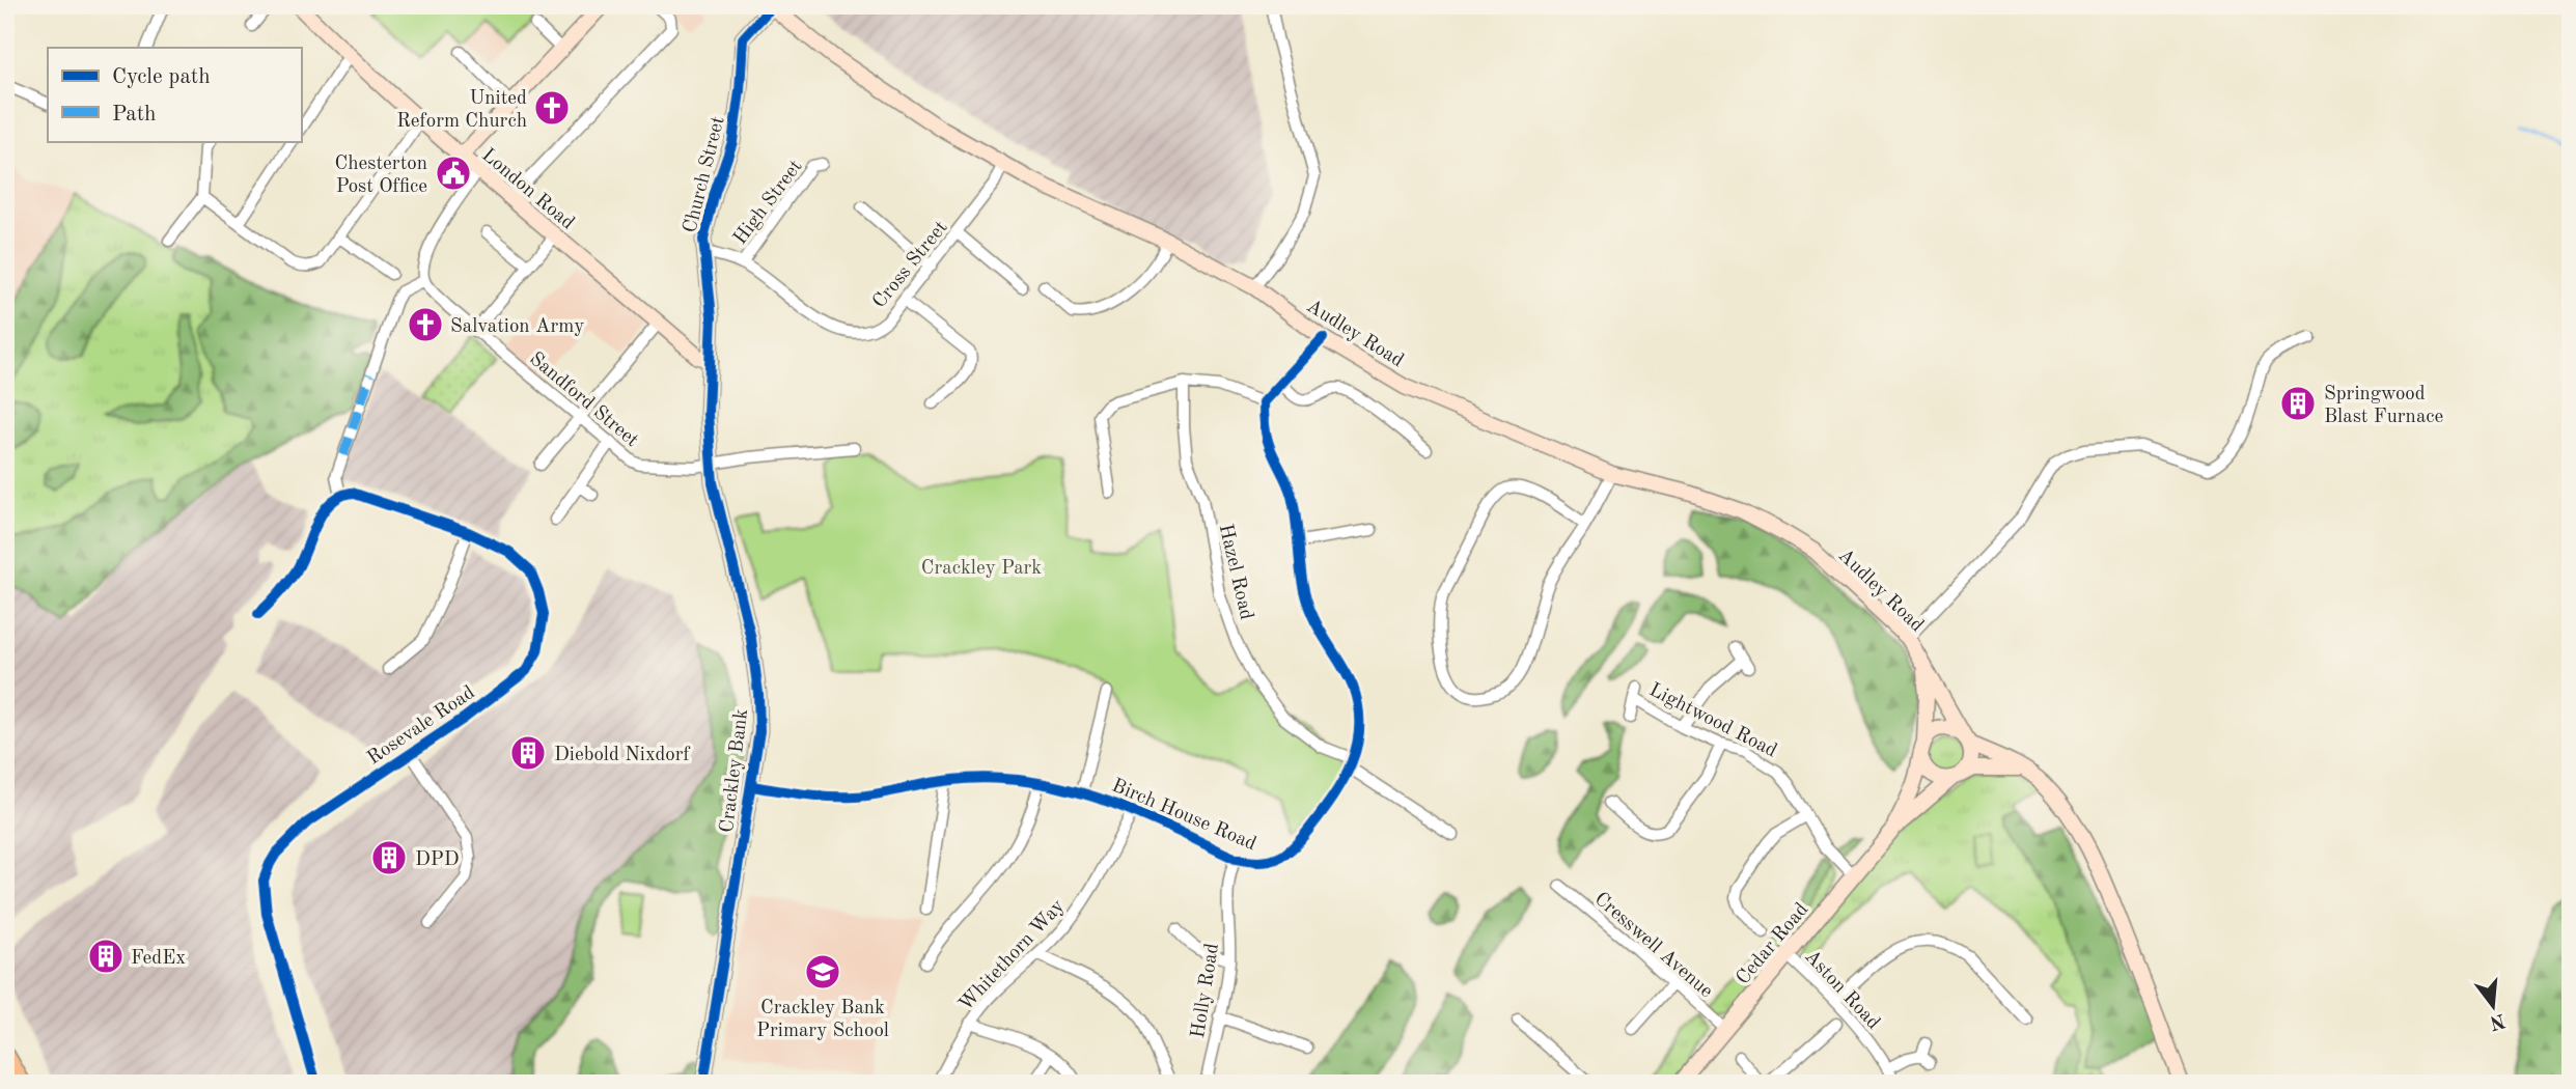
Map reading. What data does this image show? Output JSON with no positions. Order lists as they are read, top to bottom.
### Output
{
  "streets": {
    "main road": [
      "Church Street",
      "London Road",
      "Audley Road",
      "Crackley Bank",
      "Cedar Road"
    ],
    "street": [
      "High Street",
      "Cross Street",
      "Sandford Street",
      "Hazel Road",
      "Lightwood Road",
      "Rosevale Road",
      "Birch House Road",
      "Cresswell Avenue",
      "Whitethorn Way",
      "Aston Road",
      "Holly Road"
    ]
  },
  "crossings": [
    ["Church Street", "London Road"],
    ["Church Street", "Cross Street"],
    ["Church Street", "Audley Road"],
    ["Church Street", "Sandford Street"],
    ["Church Street", "Crackley Bank"],
    ["High Street", "Cross Street"],
    ["Cross Street", "Audley Road"],
    ["Sandford Street", "Crackley Bank"],
    ["Hazel Road", "Birch House Road"],
    ["Lightwood Road", "Cedar Road"],
    ["Crackley Bank", "Birch House Road"],
    ["Birch House Road", "Whitethorn Way"],
    ["Birch House Road", "Holly Road"],
    ["Cedar Road", "Cresswell Avenue"],
    ["Cedar Road", "Aston Road"]
  ],
  "parks": ["Crackley Park"],
  "places": {
    "church": ["United Reform Church", "Salvation Army"],
    "public building": ["Chesterton Post Office"],
    "building": [
      "Springwood Blast Furnace",
      "Diebold Nixdorf",
      "DPD",
      "FedEx"
    ],
    "school or university": ["Crackley Bank Primary School"]
  },
  "legend": ["Cycle path", "Path"],
  "north": "bottom"
}
